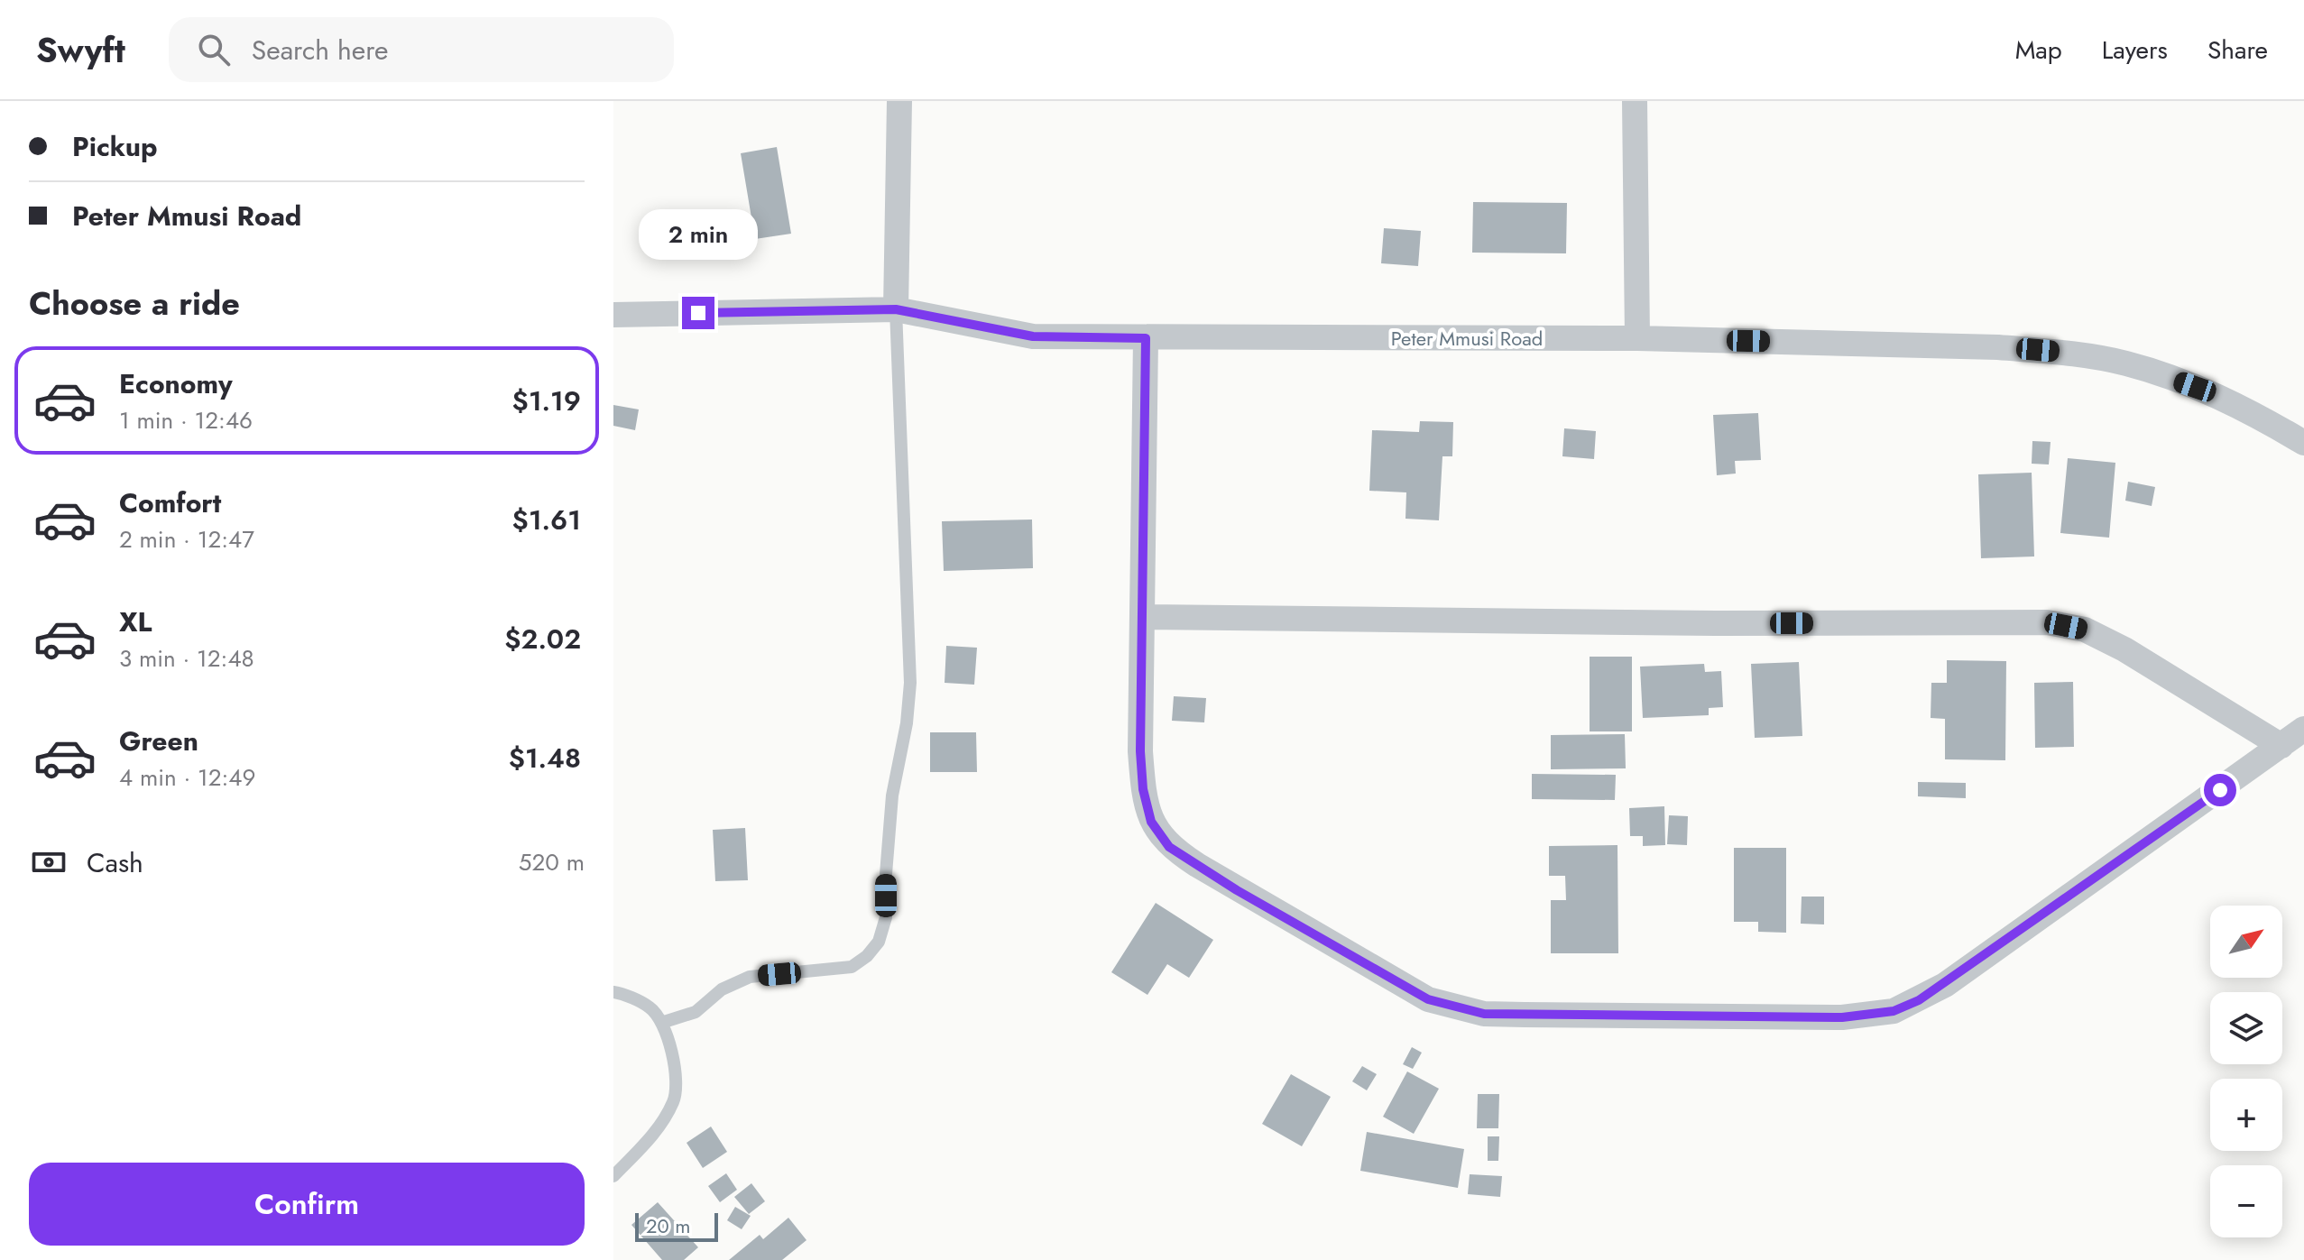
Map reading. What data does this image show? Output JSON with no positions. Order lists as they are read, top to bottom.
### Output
{
  "streets": {
    "street": ["Peter Mmusi Road"]
  },
  "scale_bar": "20 m",
  "north": "top right",
  "page": {
    "header": "Swyft",
    "search": "Search here",
    "nav": ["Map", "Layers", "Share"],
    "banner": ["Pickup", "Peter Mmusi Road"],
    "bubble": "2 min",
    "heading": "Choose a ride",
    "list": [
      {
        "name": "Economy",
        "note": "1 min · 12:46",
        "value": "$1.19"
      },
      {
        "name": "Comfort",
        "note": "2 min · 12:47",
        "value": "$1.61"
      },
      {
        "name": "XL",
        "note": "3 min · 12:48",
        "value": "$2.02"
      },
      {
        "name": "Green",
        "note": "4 min · 12:49",
        "value": "$1.48"
      }
    ],
    "pay": ["Cash", "520 m"],
    "map_buttons": ["+", "−"],
    "buttons": "Confirm",
    "scale": "20 m"
  }
}
